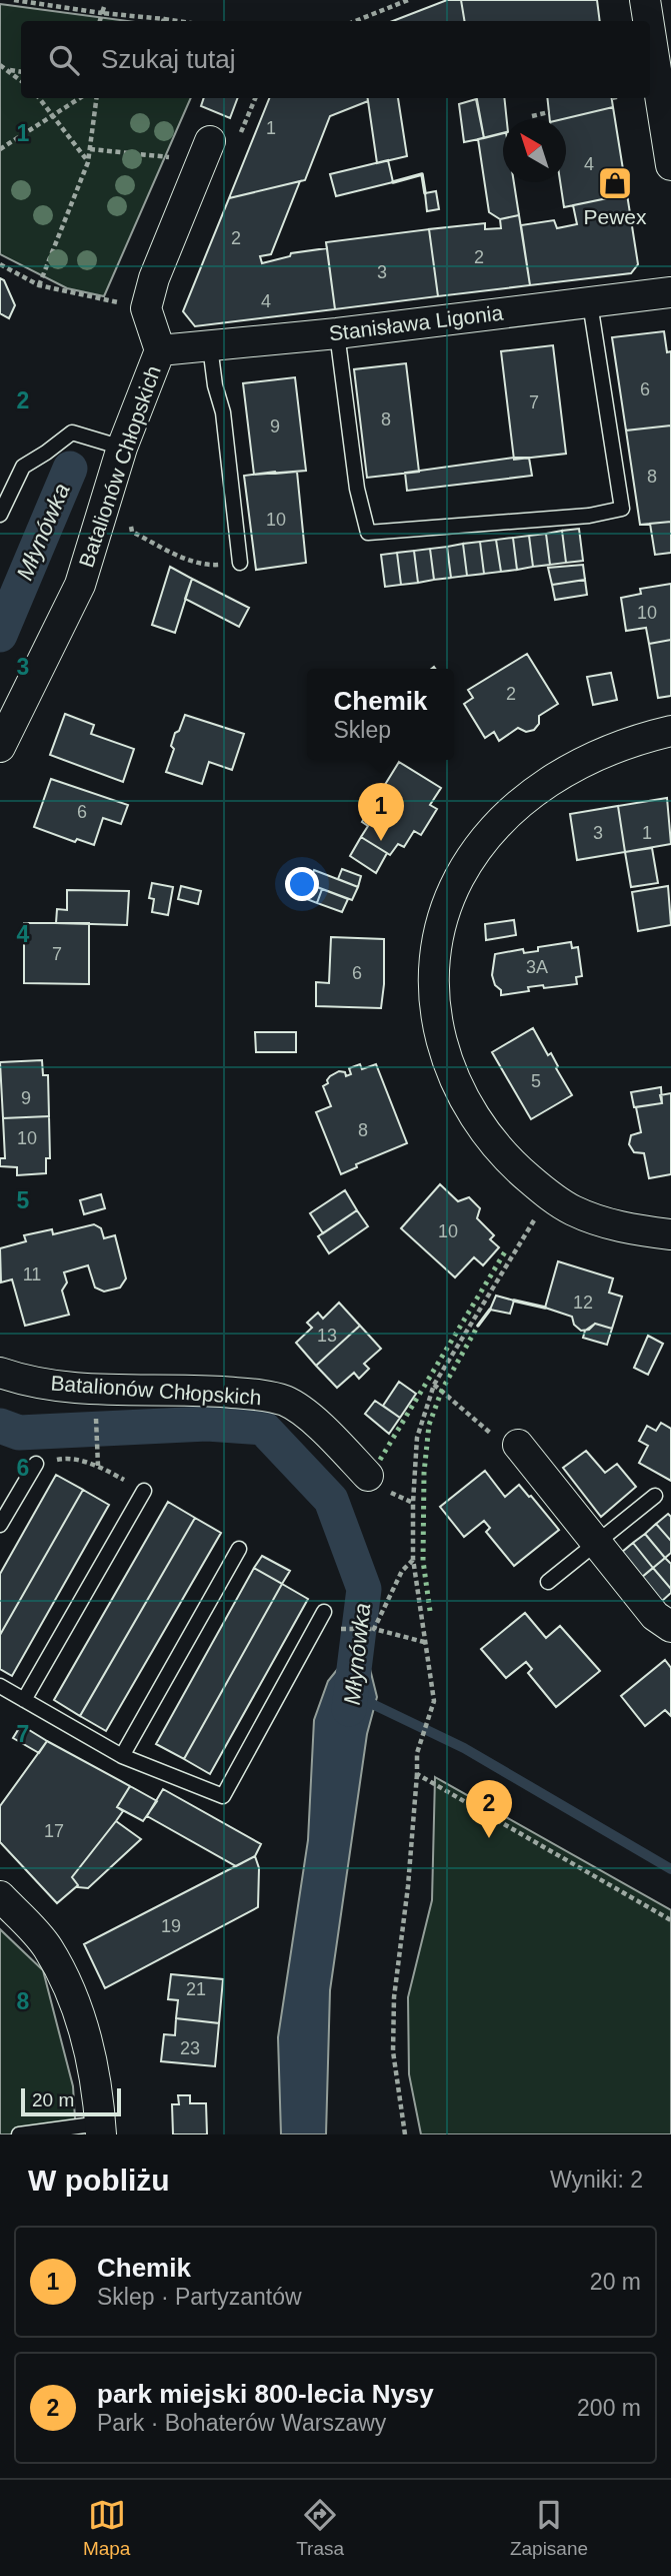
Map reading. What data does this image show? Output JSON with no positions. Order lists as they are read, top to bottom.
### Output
{
  "streets": {
    "street": ["Stanisława Ligonia", "Batalionów Chłopskich"]
  },
  "crossings": [
    ["Stanisława Ligonia", "Batalionów Chłopskich"]
  ],
  "water": ["Młynówka"],
  "places": {
    "shop": ["Pewex"]
  },
  "house_numbers": [
    "1",
    "4",
    "2",
    "2",
    "3",
    "4",
    "6",
    "7",
    "8",
    "9",
    "8",
    "10",
    "10",
    "2",
    "6",
    "3",
    "1",
    "7",
    "3A",
    "6",
    "5",
    "9",
    "8",
    "10",
    "10",
    "11",
    "12",
    "13",
    "17",
    "19",
    "21",
    "23"
  ],
  "scale_bar": "20 m",
  "north": "top left",
  "page": {
    "search": "Szukaj tutaj",
    "popup": ["Chemik", "Sklep"],
    "pins": ["1", "2"],
    "scale": "20 m",
    "heading": ["W pobliżu", "Wyniki: 2"],
    "list": [
      {
        "mark": "1",
        "name": "Chemik",
        "note": "Sklep · Partyzantów",
        "value": "20 m"
      },
      {
        "mark": "2",
        "name": "park miejski 800-lecia Nysy",
        "note": "Park · Bohaterów Warszawy",
        "value": "200 m"
      }
    ],
    "nav": ["Mapa", "Trasa", "Zapisane"]
  },
  "grid": {
    "rows": [
      "1",
      "2",
      "3",
      "4",
      "5",
      "6",
      "7",
      "8"
    ]
  }
}
